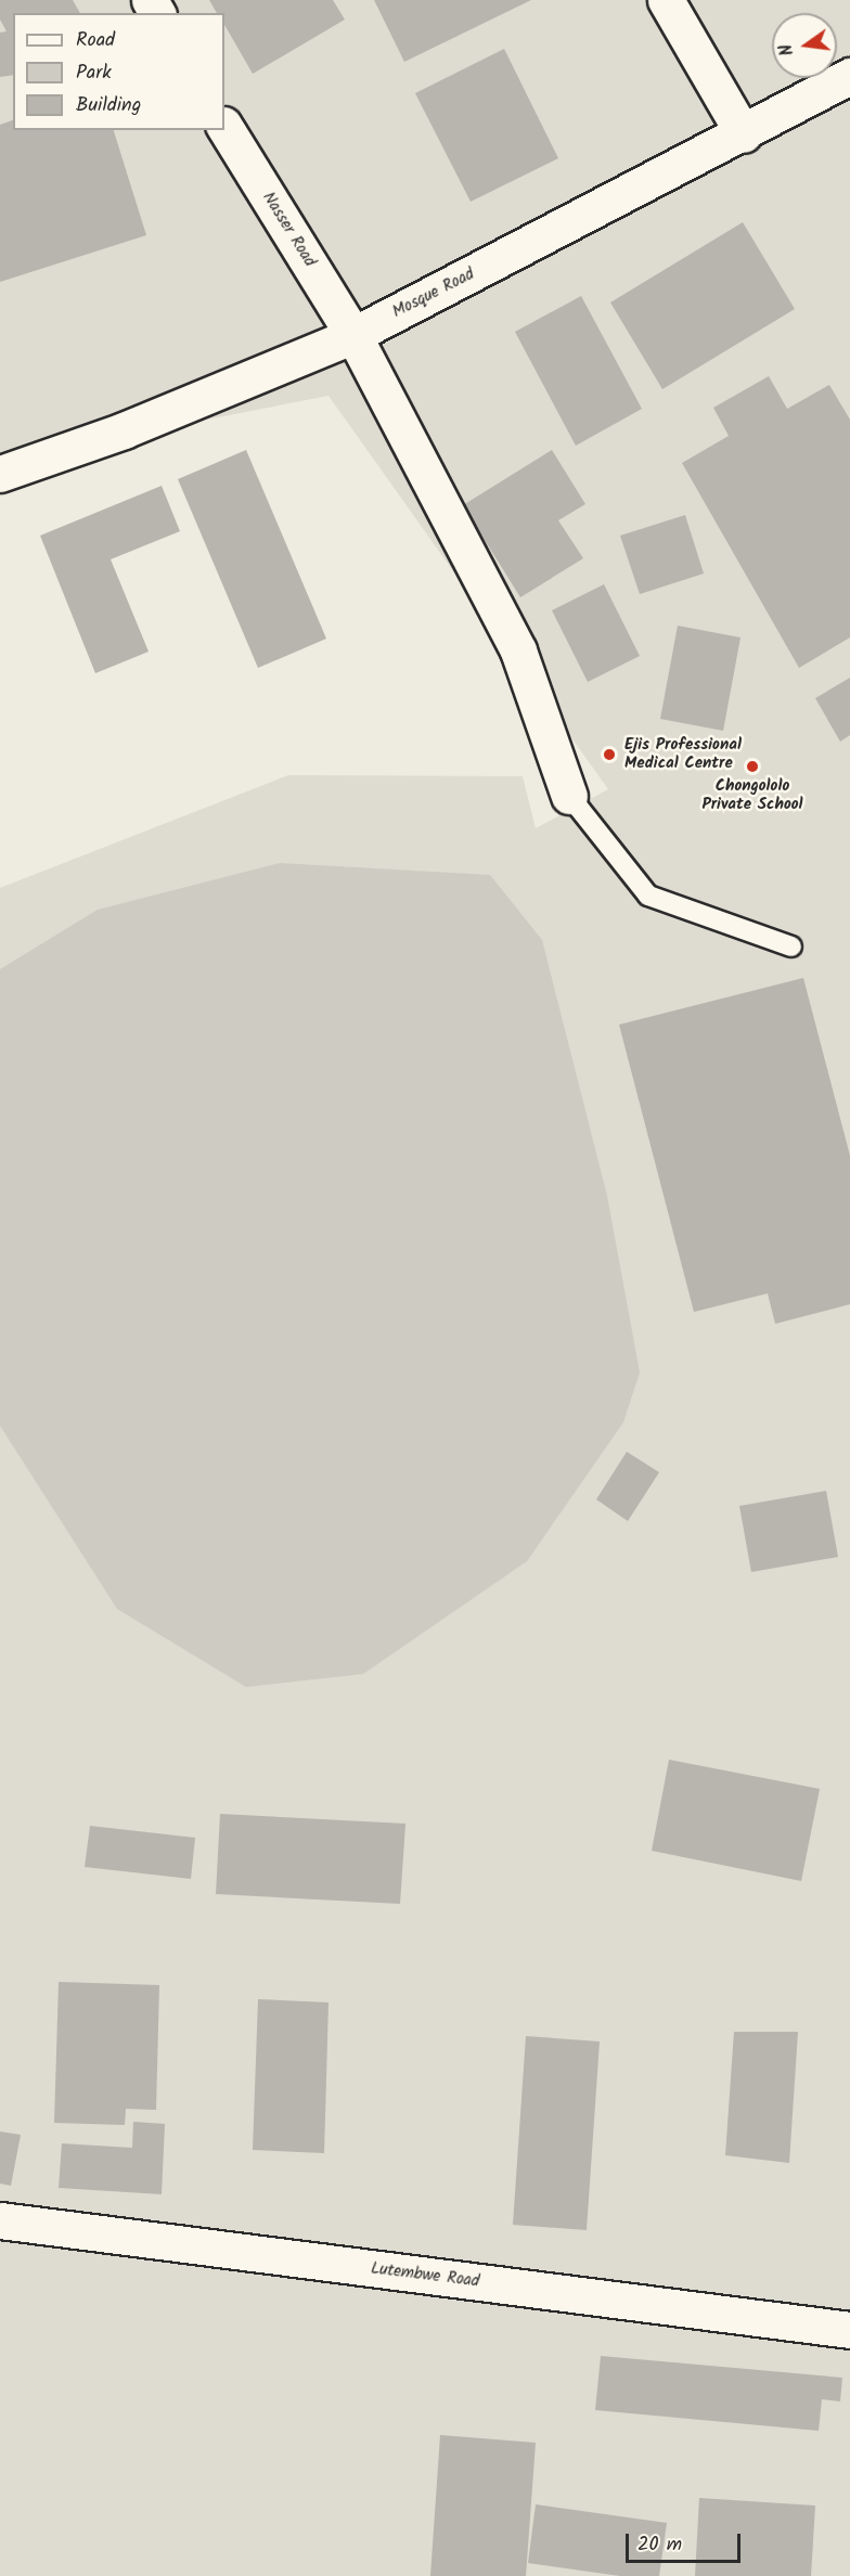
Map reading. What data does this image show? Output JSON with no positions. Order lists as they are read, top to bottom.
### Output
{
  "streets": {
    "street": ["Nasser Road", "Mosque Road", "Lutembwe Road"]
  },
  "crossings": [
    ["Nasser Road", "Mosque Road"]
  ],
  "places": ["Ejis Professional Medical Centre", "Chongololo Private School"],
  "legend": ["Road", "Park", "Building"],
  "scale_bar": "20 m",
  "north": "left"
}
